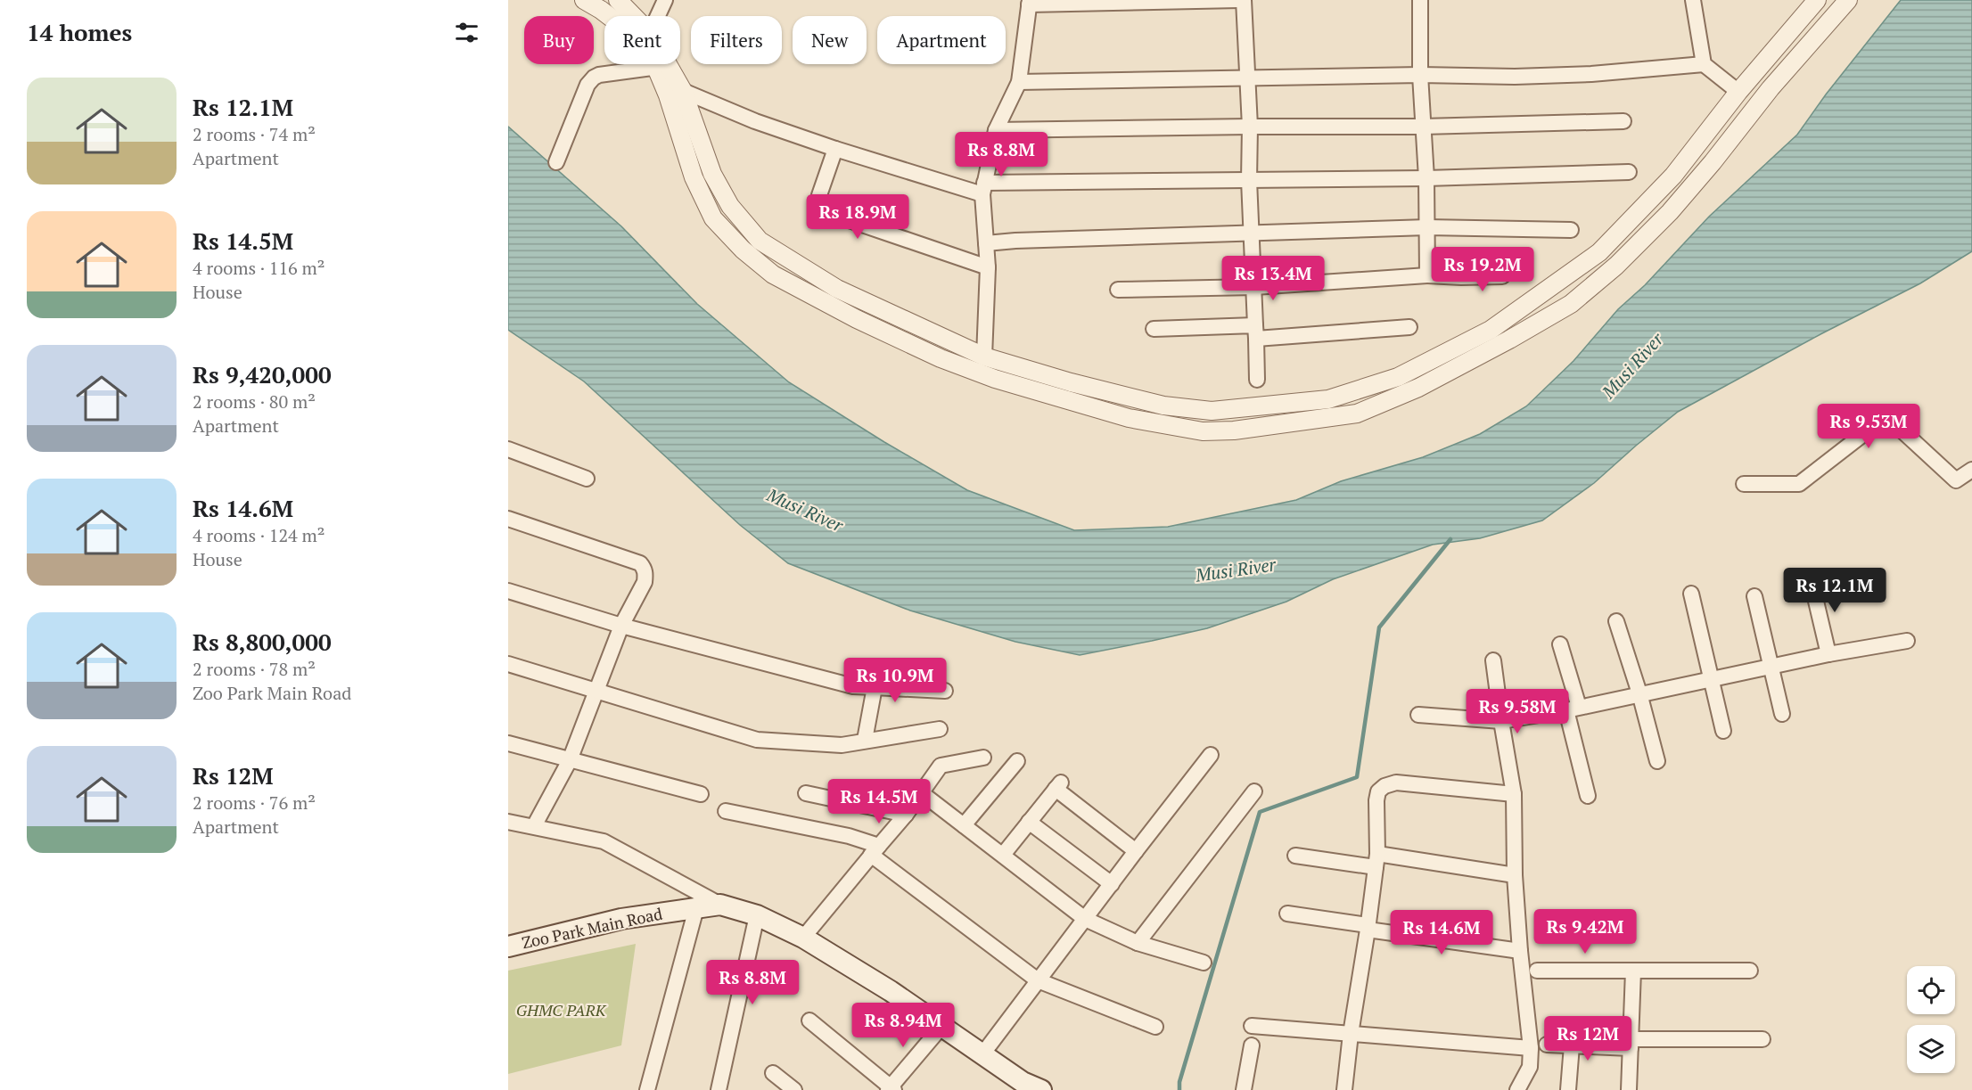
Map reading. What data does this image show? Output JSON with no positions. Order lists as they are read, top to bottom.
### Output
{
  "streets": {
    "main road": ["Zoo Park Main Road"]
  },
  "water": ["Musi River"],
  "parks": ["GHMC PARK"],
  "page": {
    "heading": "14 homes",
    "chip": [
      "Buy",
      "Rent",
      "Filters",
      "New",
      "Apartment"
    ],
    "list": [
      {
        "name": "Rs 12.1M",
        "note": "2 rooms · 74 m² · Apartment"
      },
      {
        "name": "Rs 14.5M",
        "note": "4 rooms · 116 m² · House"
      },
      {
        "name": "Rs 9,420,000",
        "note": "2 rooms · 80 m² · Apartment"
      },
      {
        "name": "Rs 14.6M",
        "note": "4 rooms · 124 m² · House"
      },
      {
        "name": "Rs 8,800,000",
        "note": "2 rooms · 78 m² · Zoo Park Main Road"
      },
      {
        "name": "Rs 12M",
        "note": "2 rooms · 76 m² · Apartment"
      }
    ],
    "price": [
      "Rs 8.8M",
      "Rs 18.9M",
      "Rs 19.2M",
      "Rs 13.4M",
      "Rs 9.53M",
      "Rs 12.1M",
      "Rs 10.9M",
      "Rs 9.58M",
      "Rs 14.5M",
      "Rs 9.42M",
      "Rs 14.6M",
      "Rs 8.8M",
      "Rs 8.94M",
      "Rs 12M"
    ]
  }
}
